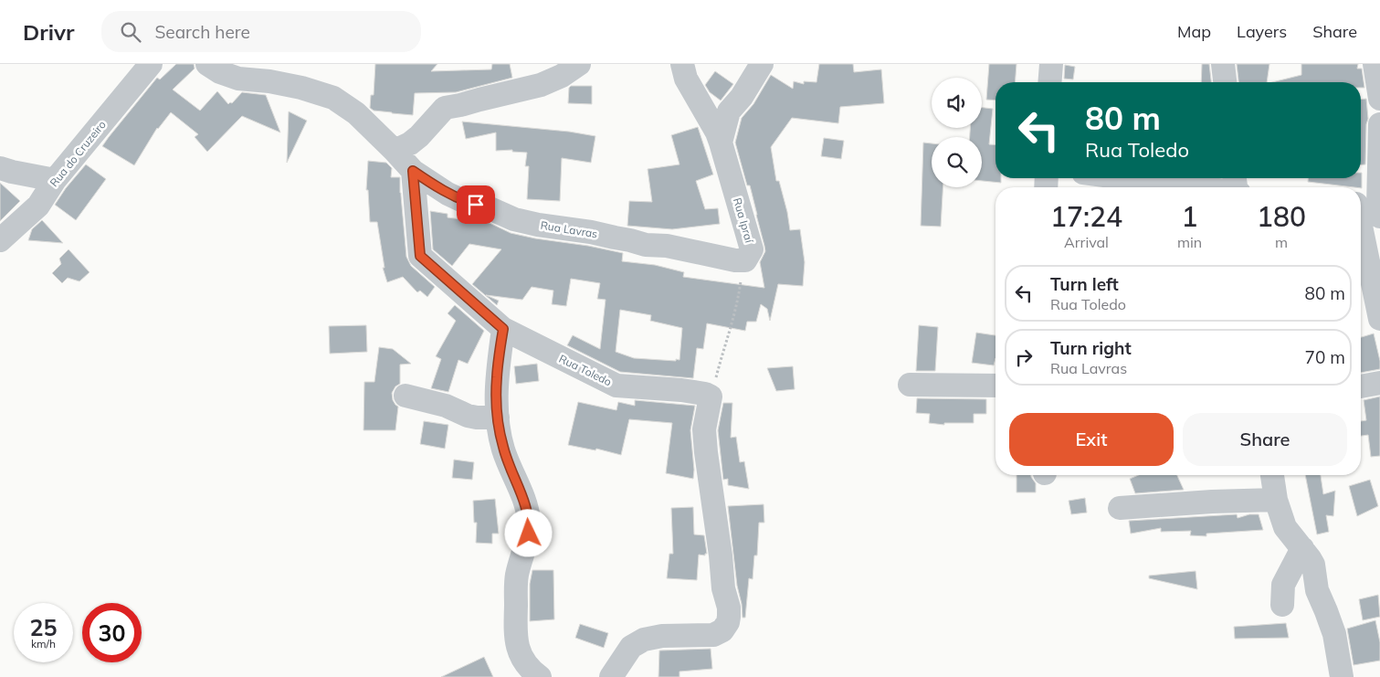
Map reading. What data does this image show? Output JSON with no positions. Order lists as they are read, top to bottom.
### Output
{
  "streets": {
    "street": [
      "Rua do Cruzeiro",
      "Rua Ipraí",
      "Rua Lavras",
      "Rua Toledo"
    ]
  },
  "crossings": [
    ["Rua Ipraí", "Rua Lavras"],
    ["Rua Lavras", "Rua Toledo"]
  ],
  "page": {
    "header": "Drivr",
    "search": "Search here",
    "nav": ["Map", "Layers", "Share"],
    "turn": ["80 m", "Rua Toledo"],
    "eta": [
      "17:24",
      "Arrival",
      "1",
      "min",
      "180",
      "m"
    ],
    "list": [
      {
        "name": "Turn left",
        "note": "Rua Toledo",
        "value": "80 m"
      },
      {
        "name": "Turn right",
        "note": "Rua Lavras",
        "value": "70 m"
      }
    ],
    "buttons": ["Exit", "Share"],
    "speed": "25 km/h",
    "limit": "30"
  }
}
